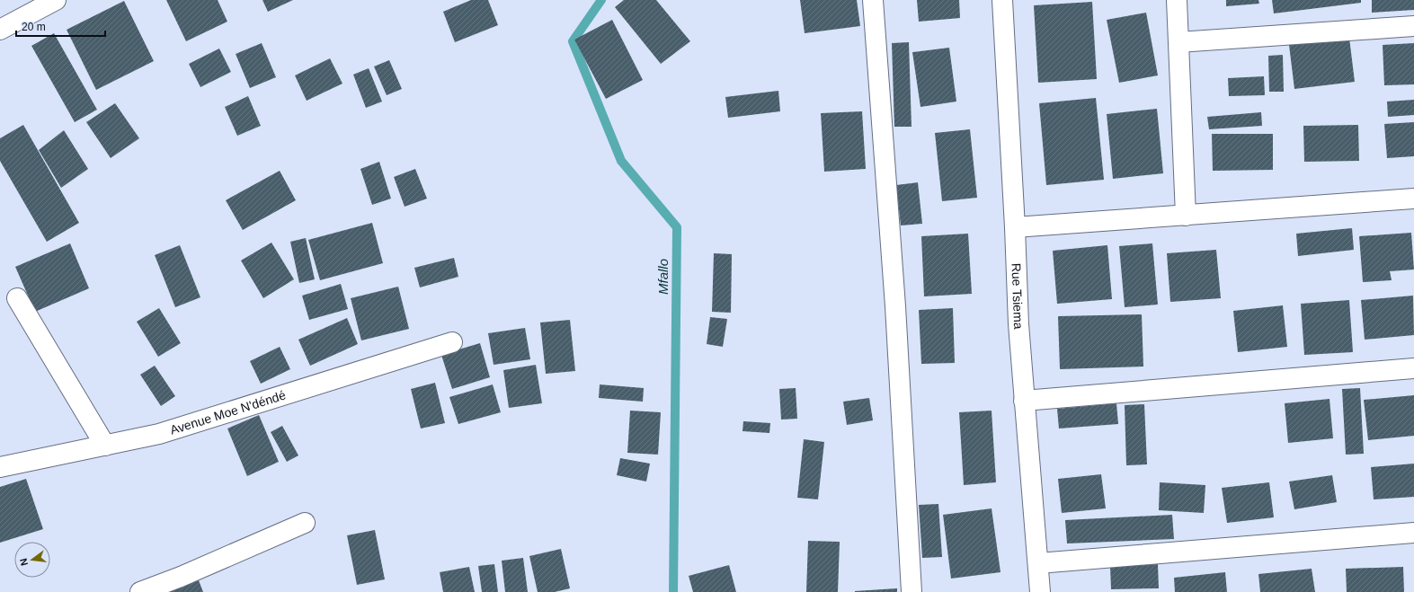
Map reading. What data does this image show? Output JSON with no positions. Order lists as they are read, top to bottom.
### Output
{
  "streets": {
    "street": ["Rue Tsiema", "Avenue Moe N'déndé"]
  },
  "water": ["Mfallo"],
  "scale_bar": "20 m",
  "north": "left"
}
